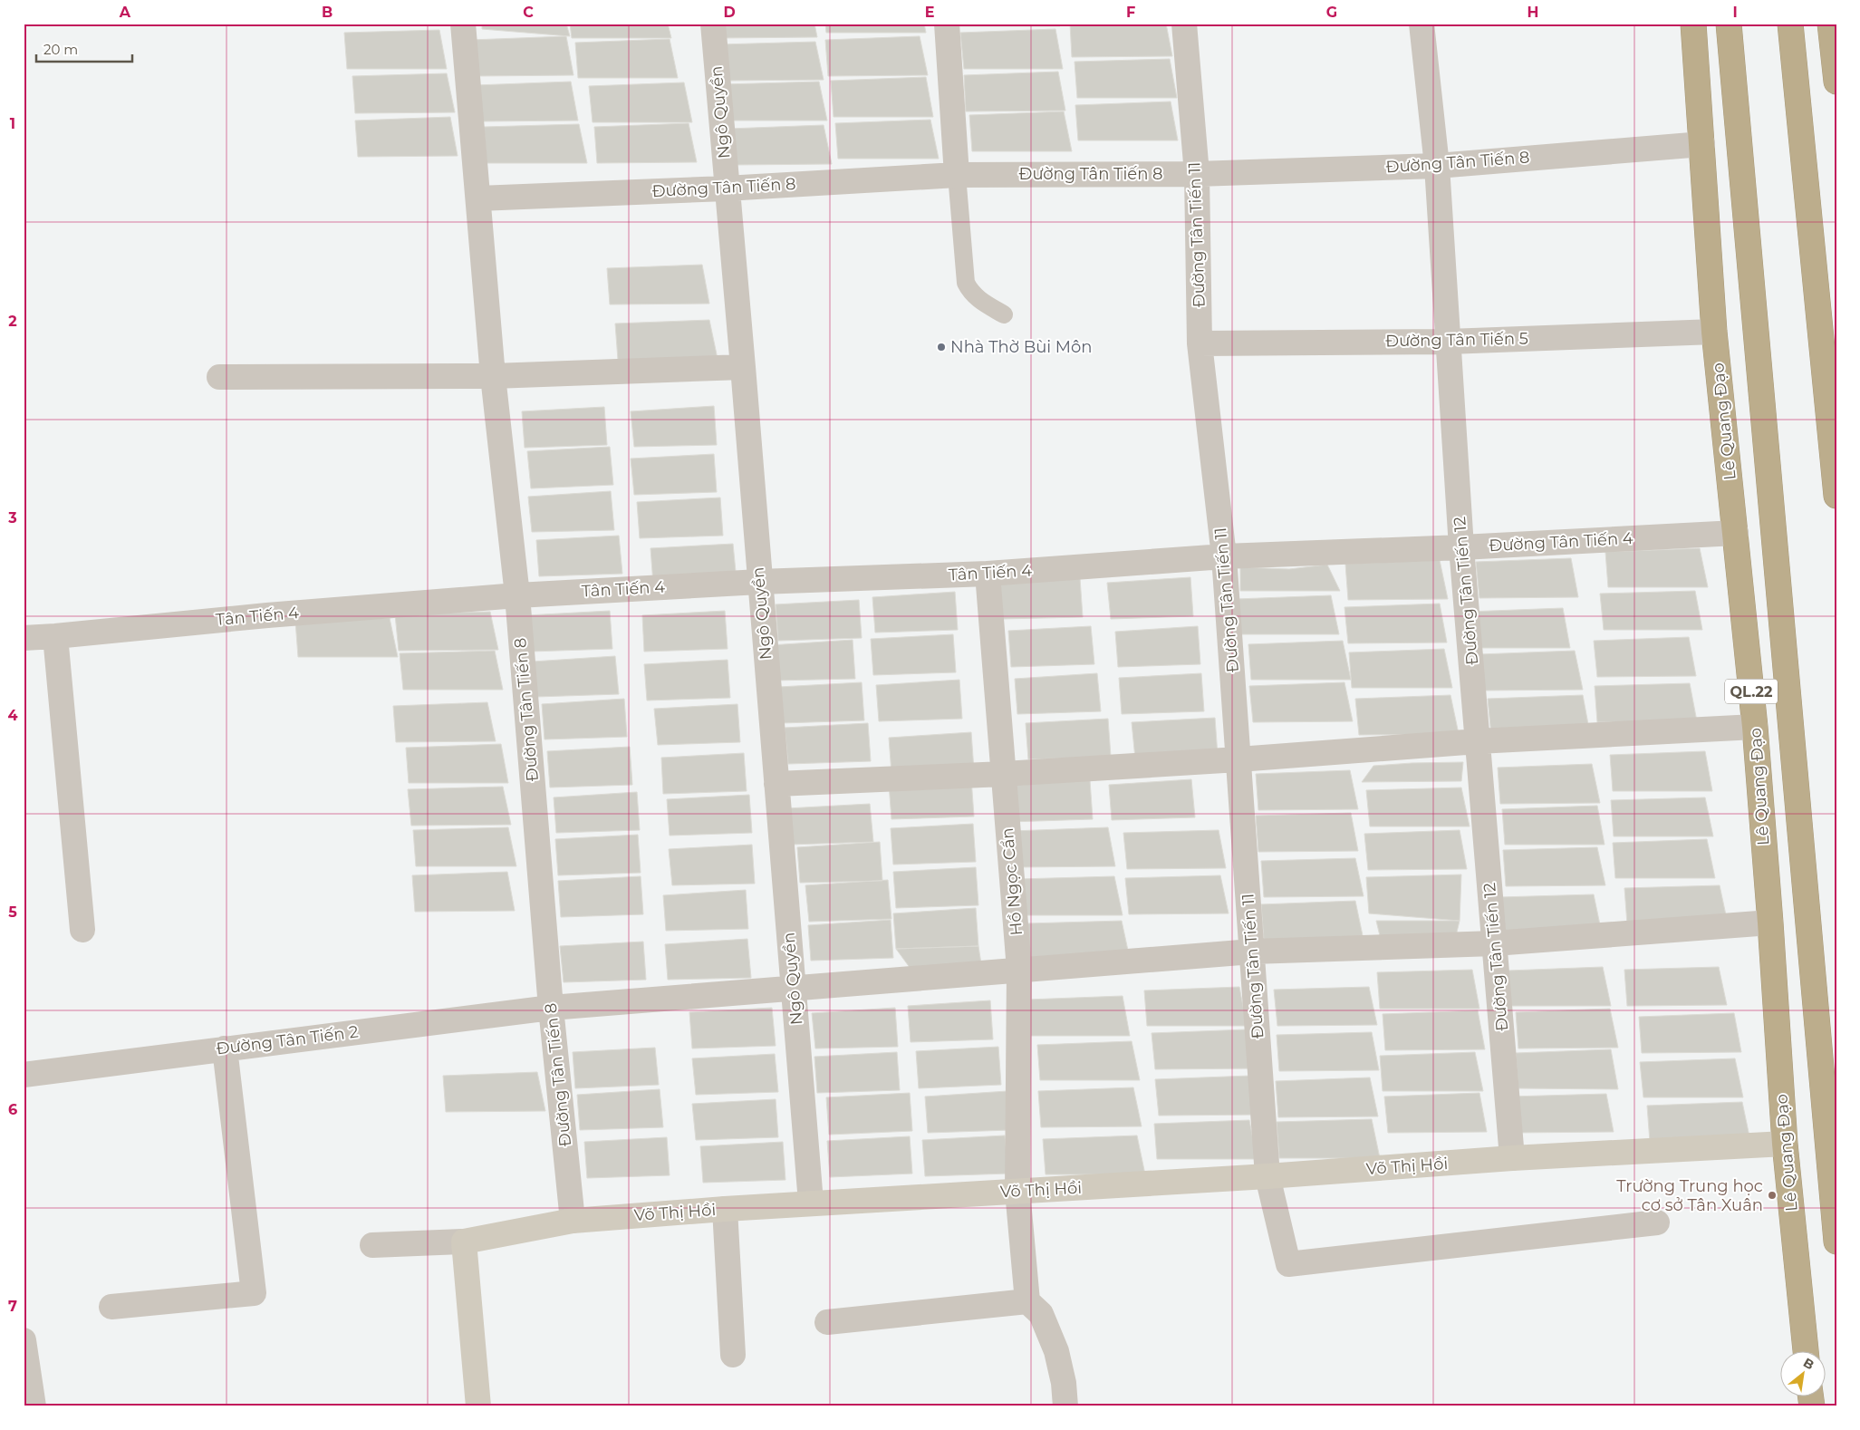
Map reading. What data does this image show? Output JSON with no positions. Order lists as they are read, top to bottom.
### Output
{
  "streets": {
    "highway": ["Lê Quang Đạo", "QL.22"],
    "street": [
      "Ngô Quyền",
      "Đường Tân Tiến 8",
      "Đường Tân Tiến 11",
      "Đường Tân Tiến 5",
      "Đường Tân Tiến 4",
      "Tân Tiến 4",
      "Đường Tân Tiến 12",
      "Hồ Ngọc Cẩn",
      "Đường Tân Tiến 2",
      "Võ Thị Hồi"
    ]
  },
  "crossings": [
    ["Ngô Quyền", "Đường Tân Tiến 8"],
    ["Ngô Quyền", "Tân Tiến 4"],
    ["Ngô Quyền", "Đường Tân Tiến 2"],
    ["Ngô Quyền", "Võ Thị Hồi"],
    ["Đường Tân Tiến 8", "Đường Tân Tiến 11"],
    ["Đường Tân Tiến 8", "Lê Quang Đạo"],
    ["Đường Tân Tiến 8", "Tân Tiến 4"],
    ["Đường Tân Tiến 8", "Đường Tân Tiến 12"],
    ["Đường Tân Tiến 8", "Đường Tân Tiến 2"],
    ["Đường Tân Tiến 8", "Võ Thị Hồi"],
    ["Đường Tân Tiến 11", "Đường Tân Tiến 5"],
    ["Đường Tân Tiến 11", "Đường Tân Tiến 4"],
    ["Đường Tân Tiến 11", "Tân Tiến 4"],
    ["Đường Tân Tiến 11", "Đường Tân Tiến 2"],
    ["Đường Tân Tiến 11", "Võ Thị Hồi"],
    ["Đường Tân Tiến 5", "Lê Quang Đạo"],
    ["Đường Tân Tiến 5", "Đường Tân Tiến 12"],
    ["Lê Quang Đạo", "Đường Tân Tiến 4"],
    ["Lê Quang Đạo", "Đường Tân Tiến 2"],
    ["Lê Quang Đạo", "Võ Thị Hồi"],
    ["Đường Tân Tiến 4", "Tân Tiến 4"],
    ["Đường Tân Tiến 4", "Đường Tân Tiến 12"],
    ["Tân Tiến 4", "Hồ Ngọc Cẩn"],
    ["Đường Tân Tiến 12", "Đường Tân Tiến 2"],
    ["Đường Tân Tiến 12", "Võ Thị Hồi"],
    ["Hồ Ngọc Cẩn", "Đường Tân Tiến 2"],
    ["Hồ Ngọc Cẩn", "Võ Thị Hồi"]
  ],
  "places": ["Nhà Thờ Bùi Môn", "Trường Trung học cơ sở Tân Xuân"],
  "scale_bar": "20 m",
  "north": "top right",
  "grid": {
    "columns": [
      "A",
      "B",
      "C",
      "D",
      "E",
      "F",
      "G",
      "H",
      "I"
    ],
    "rows": [
      "1",
      "2",
      "3",
      "4",
      "5",
      "6",
      "7"
    ]
  }
}
